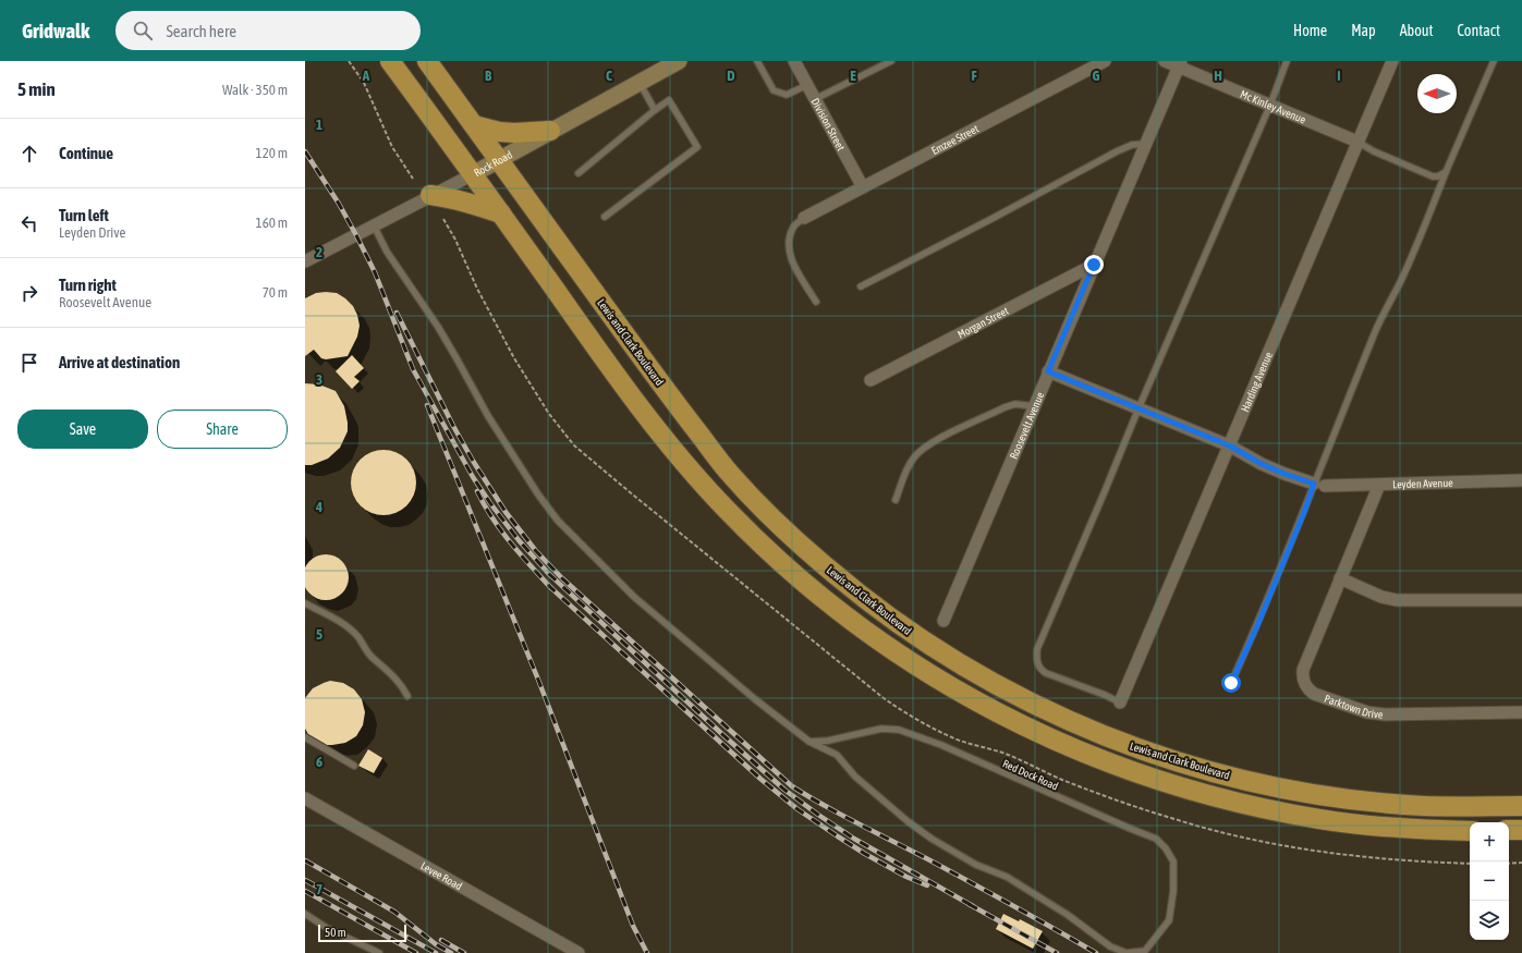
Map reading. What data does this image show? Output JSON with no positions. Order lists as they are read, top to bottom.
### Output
{
  "streets": {
    "highway": ["Lewis and Clark Boulevard"],
    "main road": ["Rock Road"],
    "street": [
      "Mc Kinley Avenue",
      "Division Street",
      "Emzee Street",
      "Morgan Street",
      "Harding Avenue",
      "Roosevelt Avenue",
      "Leyden Avenue",
      "Parktown Drive",
      "Levee Road"
    ],
    "lane": ["Red Dock Road"]
  },
  "crossings": [
    ["Mc Kinley Avenue", "Harding Avenue"],
    ["Mc Kinley Avenue", "Roosevelt Avenue"],
    ["Division Street", "Emzee Street"],
    ["Rock Road", "Lewis and Clark Boulevard"],
    ["Morgan Street", "Roosevelt Avenue"],
    ["Harding Avenue", "Leyden Avenue"],
    ["Roosevelt Avenue", "Leyden Avenue"],
    ["Leyden Avenue", "Parktown Drive"]
  ],
  "scale_bar": "50 m",
  "north": "left",
  "page": {
    "header": "Gridwalk",
    "search": "Search here",
    "nav": [
      "Home",
      "Map",
      "About",
      "Contact"
    ],
    "heading": ["5 min", "Walk · 350 m"],
    "list": [
      ["Continue", "120 m"],
      ["Turn left", "Leyden Drive", "160 m"],
      ["Turn right", "Roosevelt Avenue", "70 m"],
      "Arrive at destination"
    ],
    "buttons": ["Save", "Share"],
    "map_buttons": ["+", "−"],
    "scale": "50 m"
  },
  "grid": {
    "columns": [
      "A",
      "B",
      "C",
      "D",
      "E",
      "F",
      "G",
      "H",
      "I"
    ],
    "rows": [
      "1",
      "2",
      "3",
      "4",
      "5",
      "6",
      "7"
    ]
  }
}
